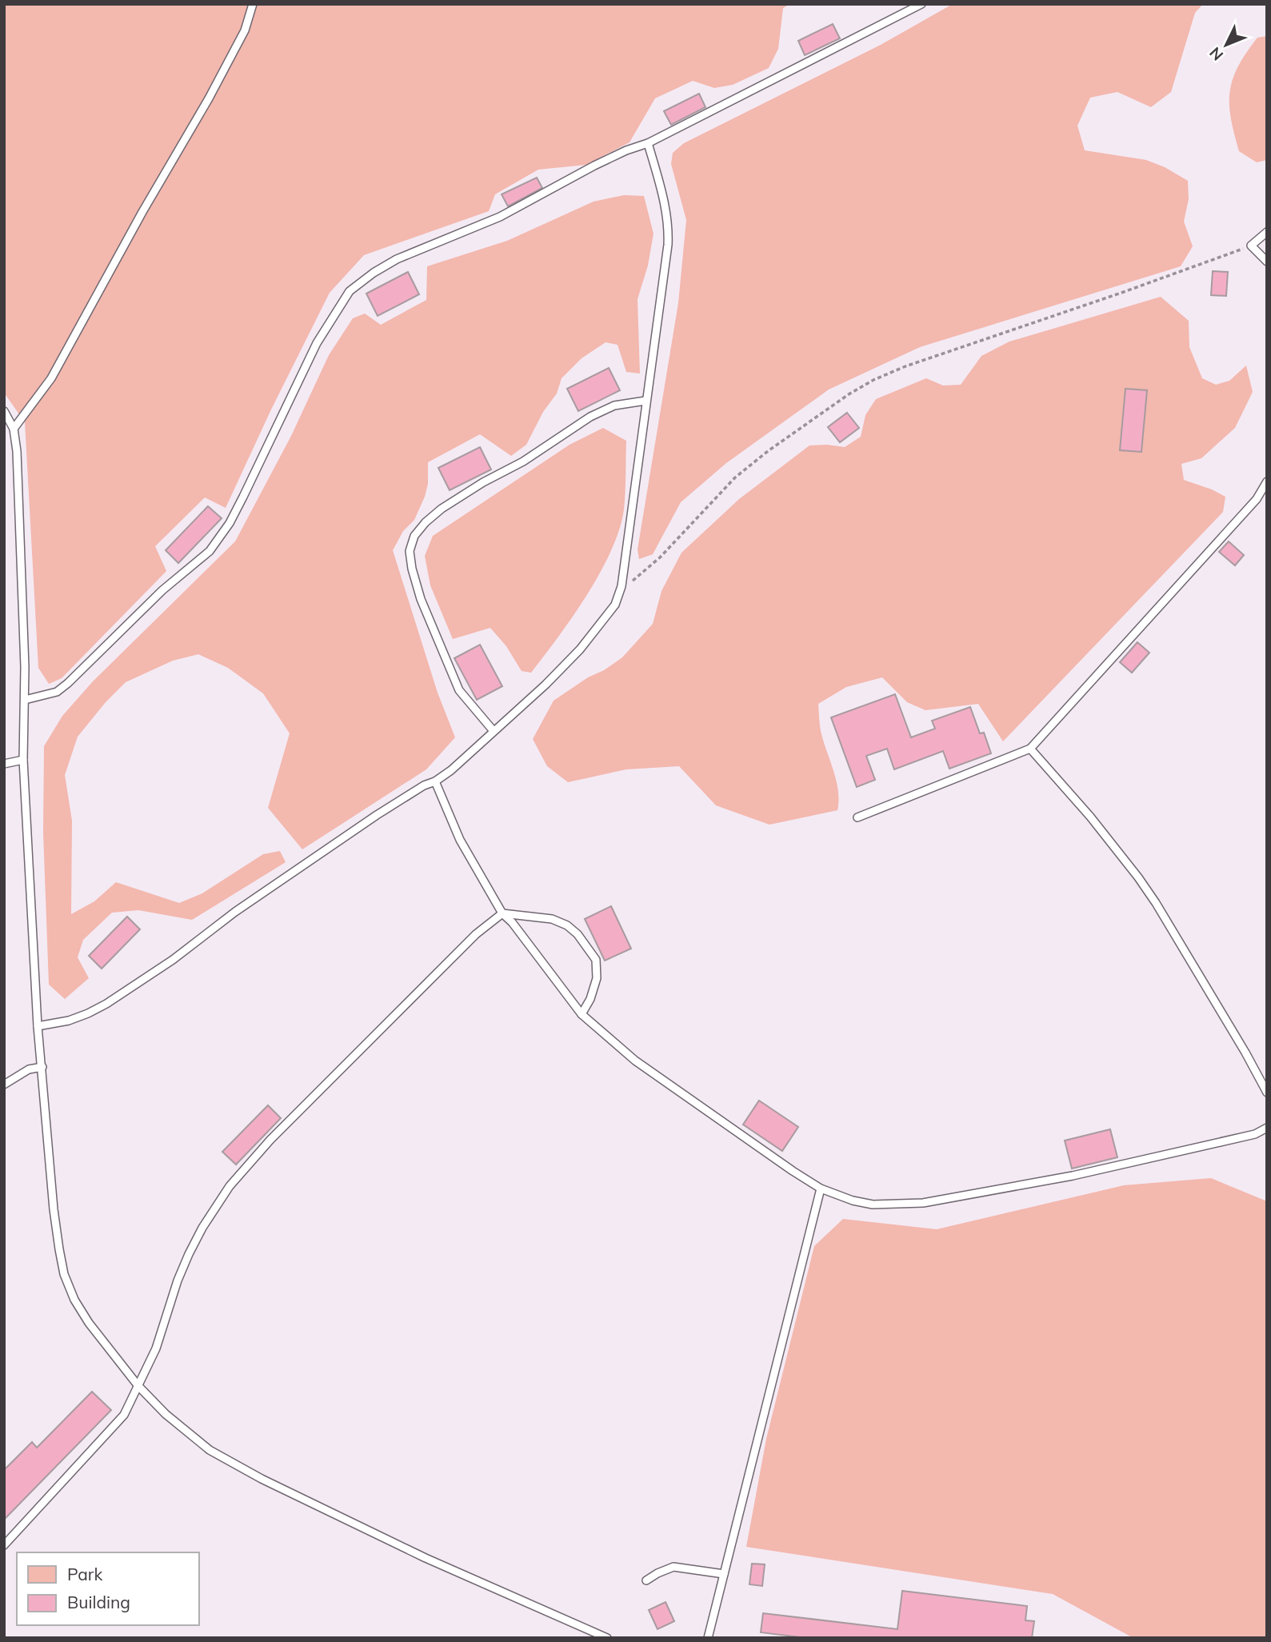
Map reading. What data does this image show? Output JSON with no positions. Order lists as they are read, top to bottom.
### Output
{
  "legend": ["Park", "Building"],
  "north": "bottom left"
}
